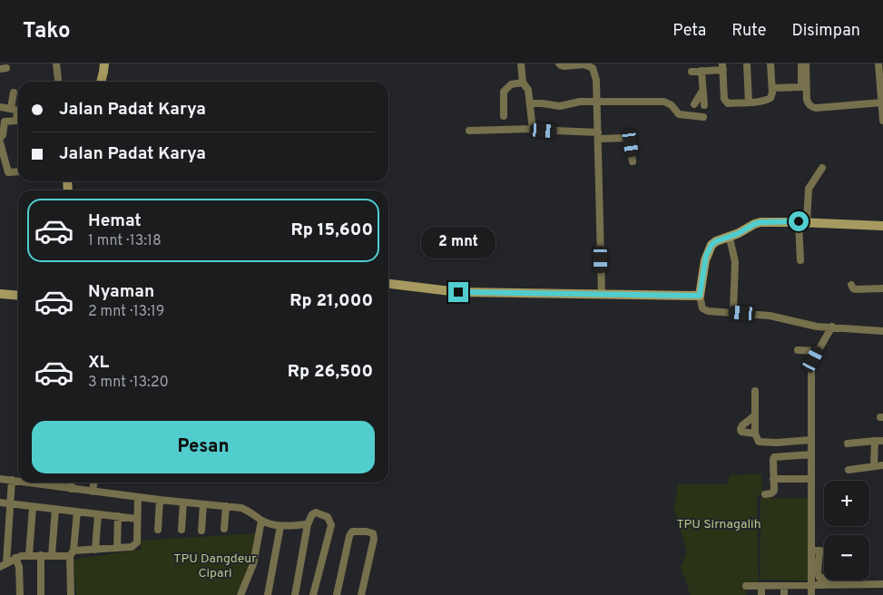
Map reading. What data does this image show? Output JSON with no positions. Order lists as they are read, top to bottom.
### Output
{
  "parks": ["TPU Sirnagalih", "TPU Dangdeur Cipari"],
  "page": {
    "header": "Tako",
    "nav": ["Peta", "Rute", "Disimpan"],
    "banner": ["Jalan Padat Karya", "Jalan Padat Karya"],
    "list": [
      {
        "name": "Hemat",
        "note": "1 mnt · 13:18",
        "value": "Rp 15,600"
      },
      {
        "name": "Nyaman",
        "note": "2 mnt · 13:19",
        "value": "Rp 21,000"
      },
      {
        "name": "XL",
        "note": "3 mnt · 13:20",
        "value": "Rp 26,500"
      }
    ],
    "bubble": "2 mnt",
    "buttons": "Pesan",
    "map_buttons": ["+", "−"]
  }
}
